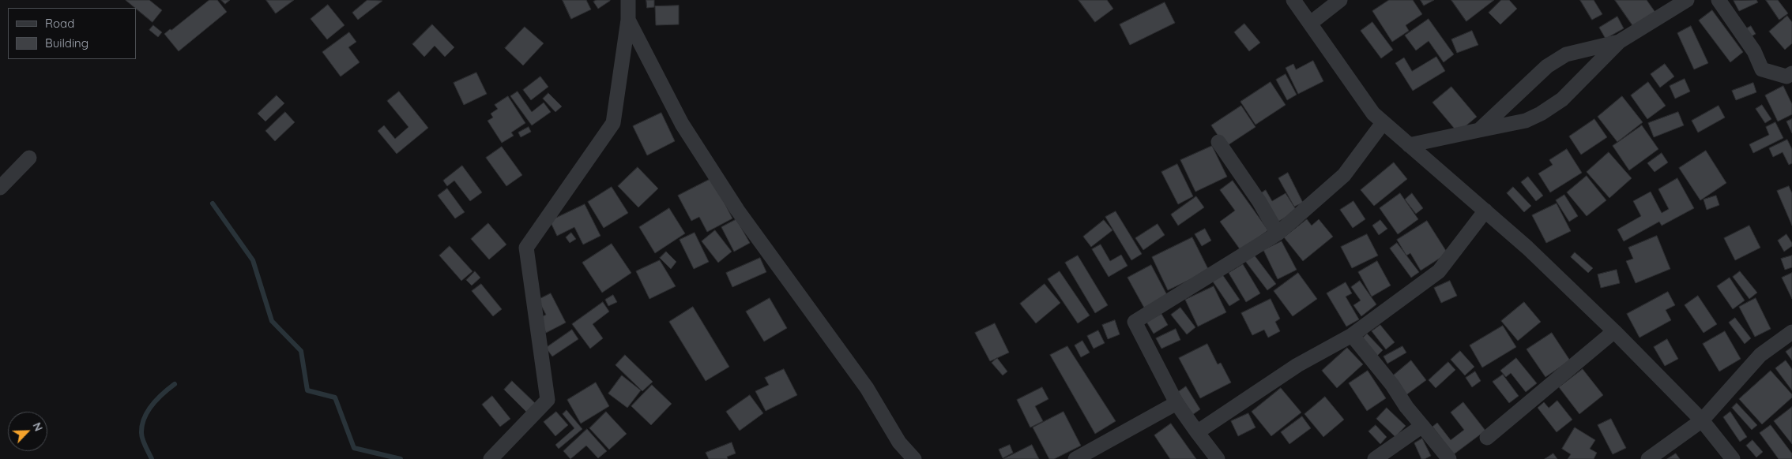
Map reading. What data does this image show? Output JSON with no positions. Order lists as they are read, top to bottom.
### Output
{
  "legend": ["Road", "Building"],
  "north": "top right"
}
